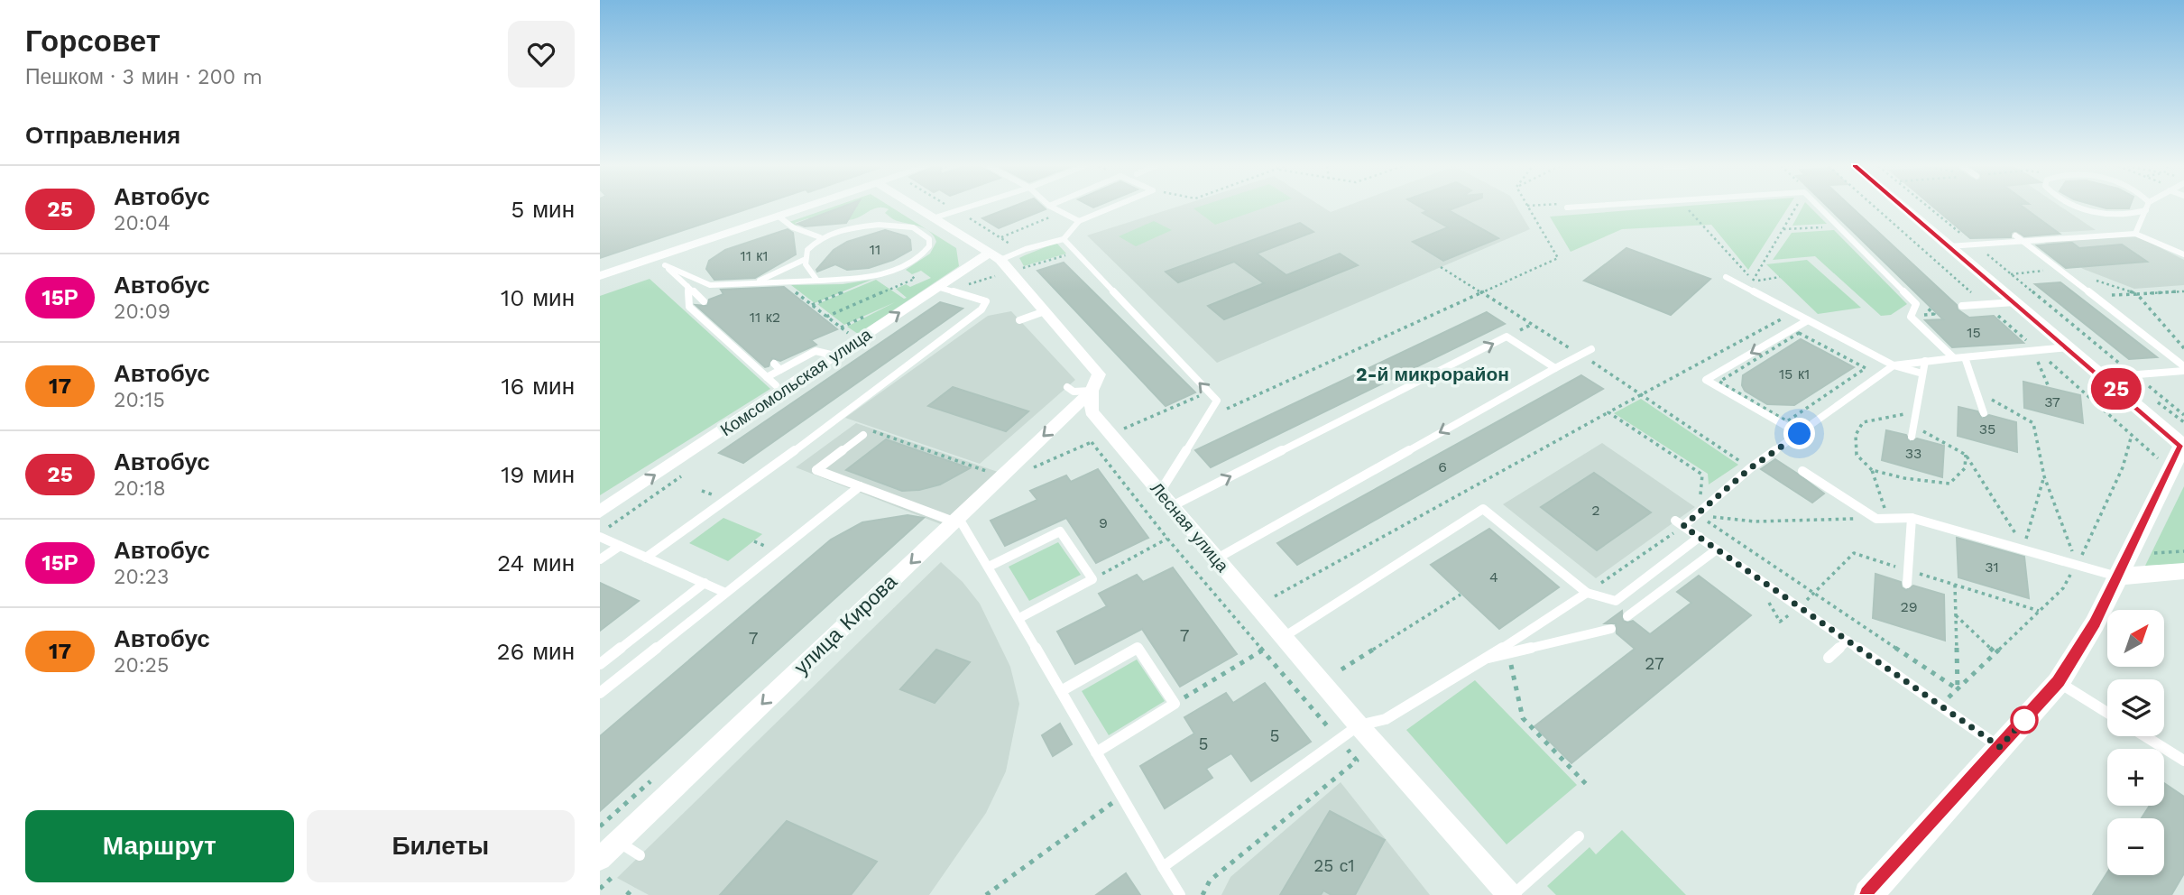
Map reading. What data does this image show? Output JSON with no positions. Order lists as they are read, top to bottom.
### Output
{
  "streets": {
    "street": ["Комсомольская улица", "Лесная улица", "улица Кирова"]
  },
  "crossings": [
    ["Комсомольская улица", "Лесная улица"],
    ["Лесная улица", "улица Кирова"]
  ],
  "one_way": ["Комсомольская улица", "улица Кирова"],
  "districts": ["2-й микрорайон"],
  "lines": ["bus line 25"],
  "house_numbers": [
    "11",
    "11 к1",
    "11 к2",
    "15",
    "15 к1",
    "37",
    "35",
    "33",
    "6",
    "2",
    "9",
    "31",
    "4",
    "29",
    "7",
    "7",
    "27",
    "5",
    "5",
    "25 с1"
  ],
  "north": "top right",
  "page": {
    "heading": [
      ["Горсовет", "Пешком · 3 мин · 200 m"],
      "Отправления"
    ],
    "on_map": "25",
    "list": [
      {
        "mark": "25",
        "name": "Автобус",
        "note": "20:04",
        "value": "5 мин"
      },
      {
        "mark": "15Р",
        "name": "Автобус",
        "note": "20:09",
        "value": "10 мин"
      },
      {
        "mark": "17",
        "name": "Автобус",
        "note": "20:15",
        "value": "16 мин"
      },
      {
        "mark": "25",
        "name": "Автобус",
        "note": "20:18",
        "value": "19 мин"
      },
      {
        "mark": "15Р",
        "name": "Автобус",
        "note": "20:23",
        "value": "24 мин"
      },
      {
        "mark": "17",
        "name": "Автобус",
        "note": "20:25",
        "value": "26 мин"
      }
    ],
    "map_buttons": ["+", "−"],
    "buttons": ["Маршрут", "Билеты"]
  }
}
